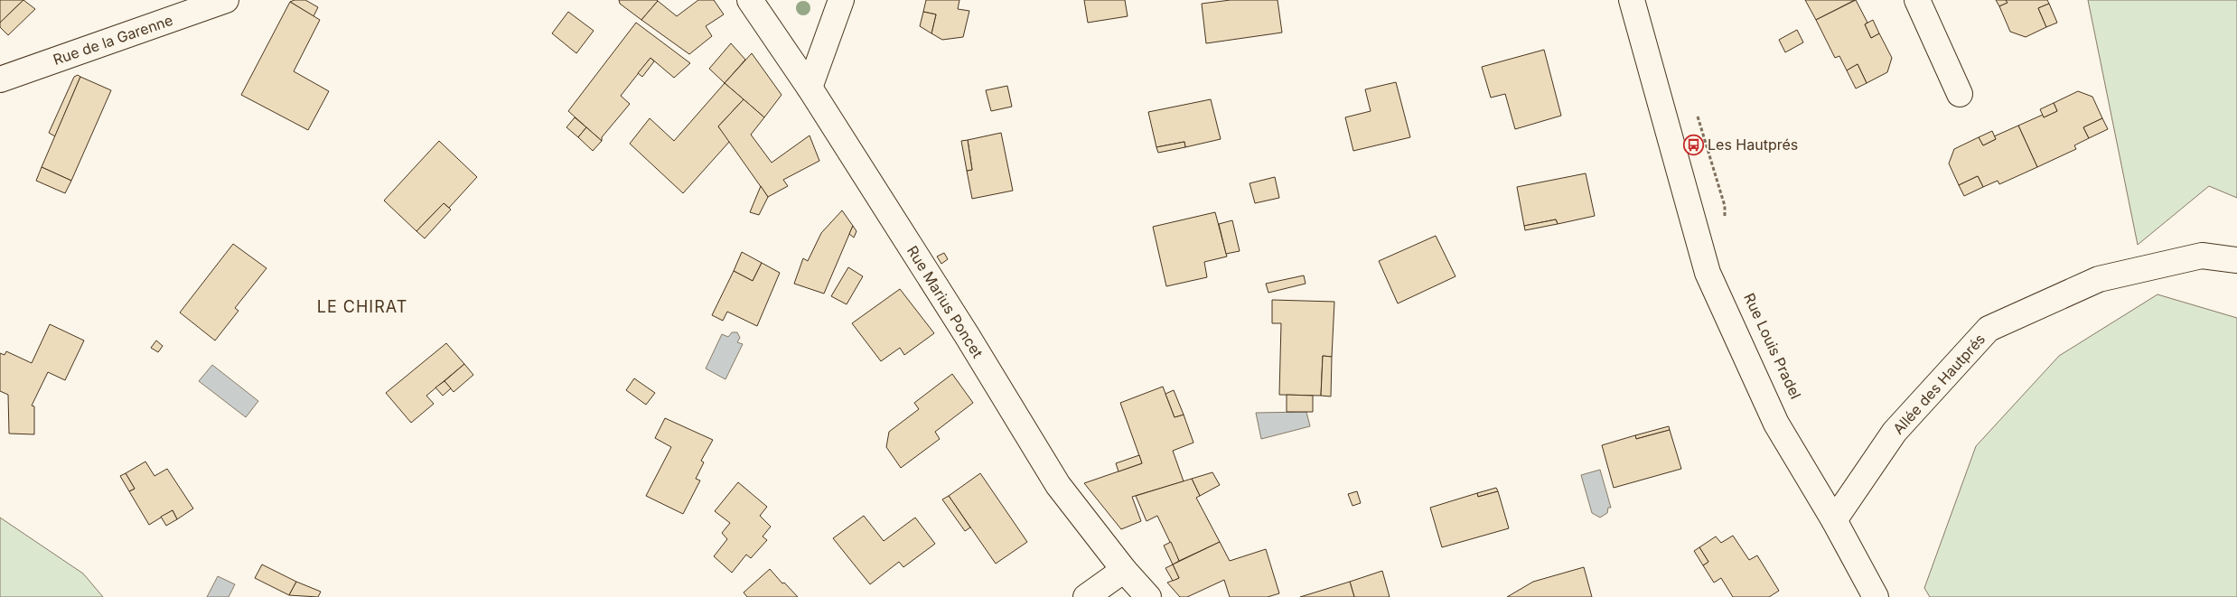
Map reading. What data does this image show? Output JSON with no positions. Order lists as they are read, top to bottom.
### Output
{
  "streets": {
    "street": [
      "Rue de la Garenne",
      "Rue Marius Poncet",
      "Rue Louis Pradel",
      "Allée des Hautprés"
    ]
  },
  "crossings": [
    ["Rue Louis Pradel", "Allée des Hautprés"]
  ],
  "districts": ["LE CHIRAT"],
  "places": {
    "bus stop": ["Les Hautprés"]
  }
}
